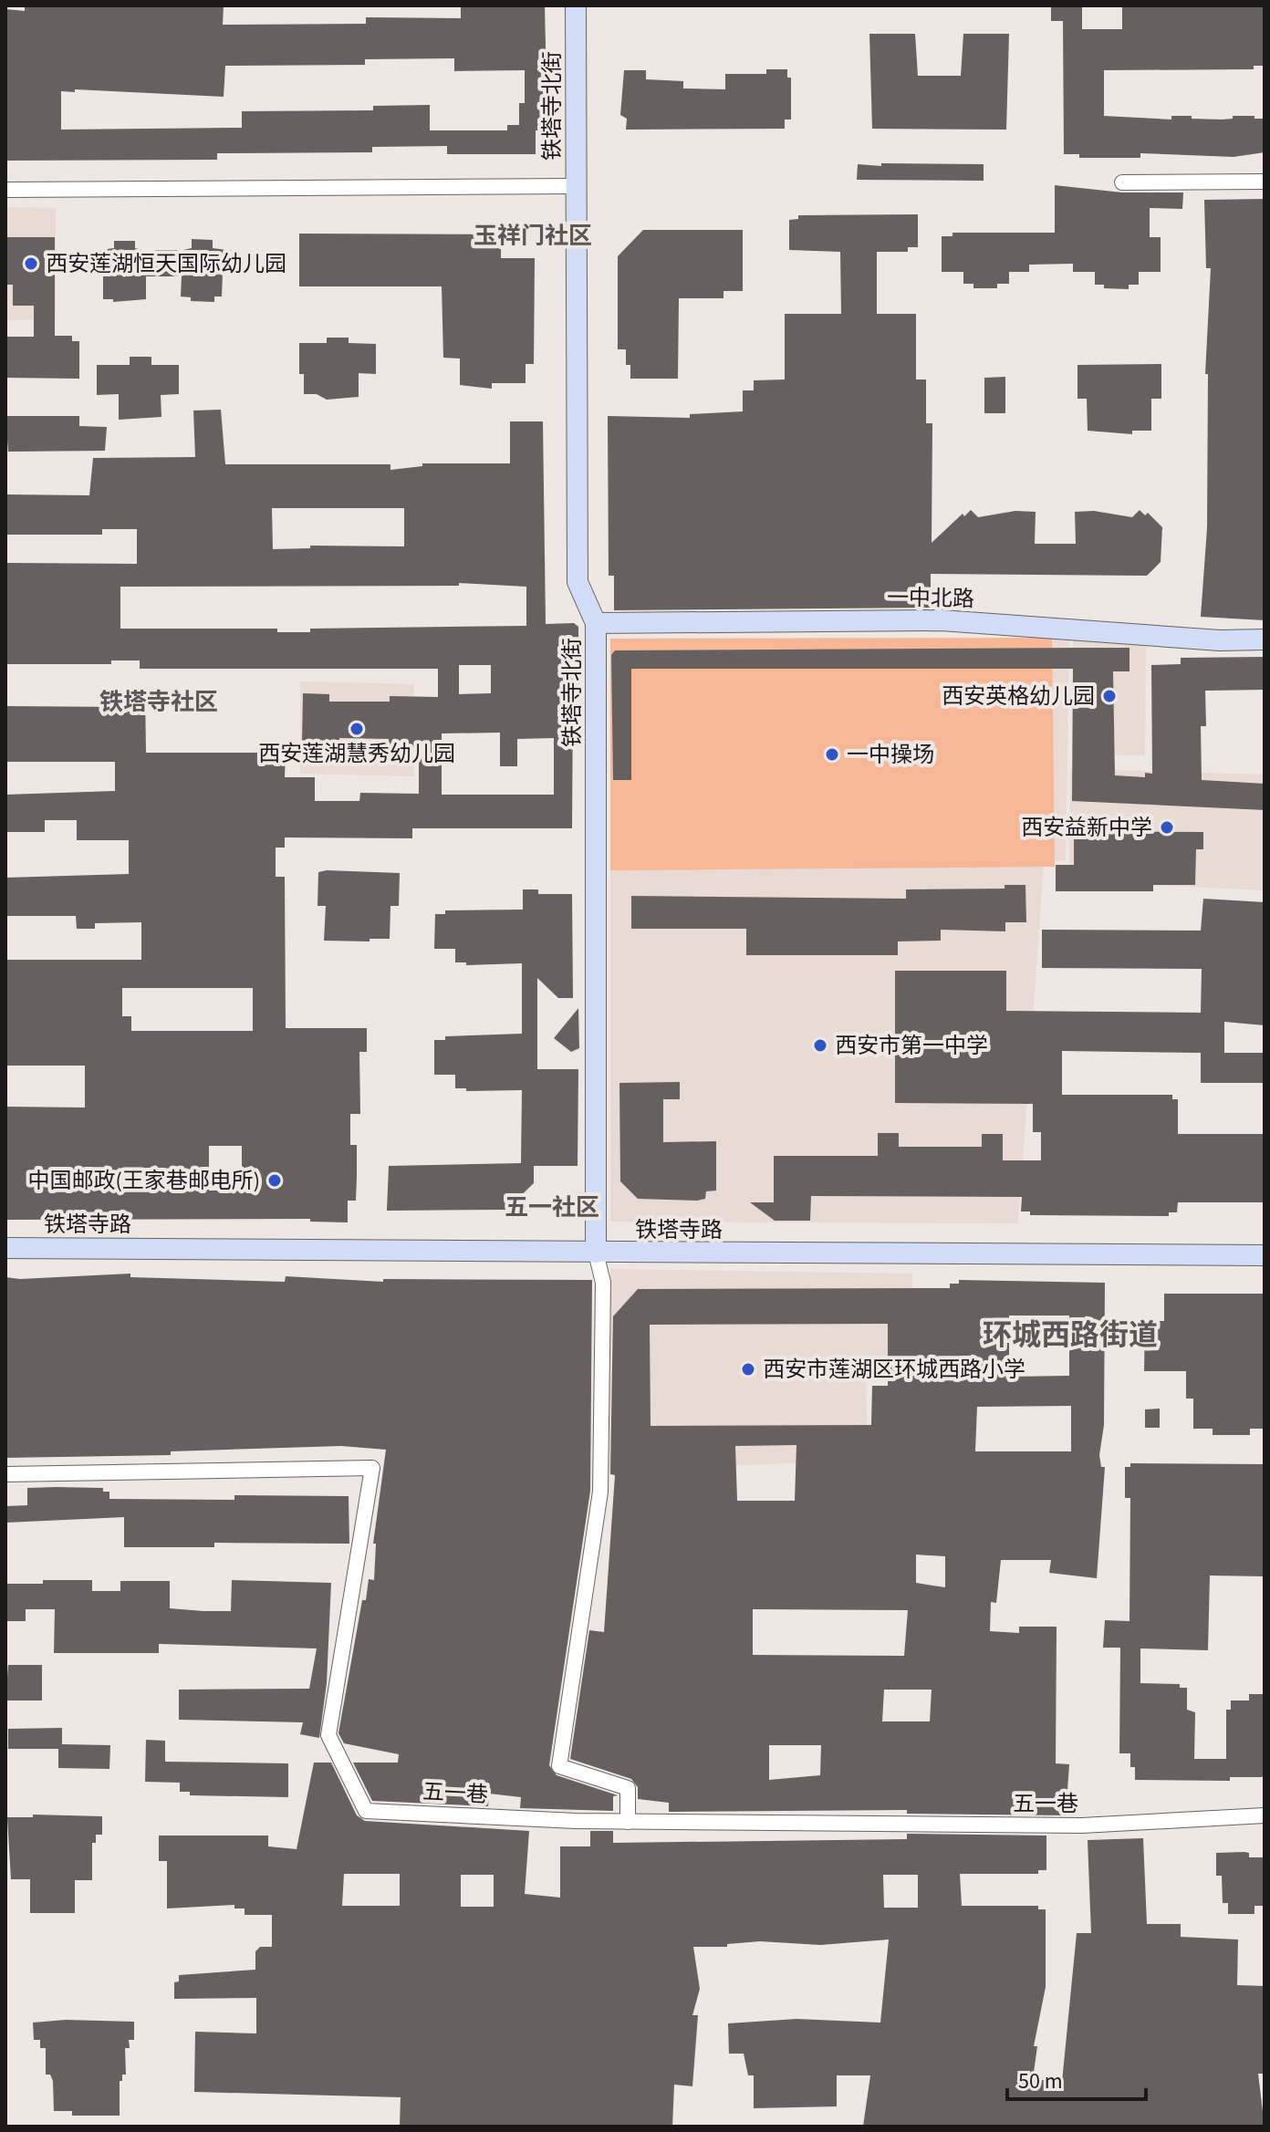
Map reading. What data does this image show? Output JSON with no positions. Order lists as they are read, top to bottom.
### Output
{
  "streets": {
    "street": [
      "铁塔寺北街",
      "一中北路",
      "铁塔寺路",
      "五一巷"
    ]
  },
  "crossings": [
    ["铁塔寺北街", "一中北路"],
    ["铁塔寺北街", "铁塔寺路"]
  ],
  "districts": [
    "玉祥门社区",
    "铁塔寺社区",
    "五一社区",
    "环城西路街道"
  ],
  "places": [
    "西安莲湖恒天国际幼儿园",
    "西安英格幼儿园",
    "西安莲湖慧秀幼儿园",
    "一中操场",
    "西安益新中学",
    "西安市第一中学",
    "中国邮政(王家巷邮电所)",
    "西安市莲湖区环城西路小学"
  ],
  "scale_bar": "50 m"
}
